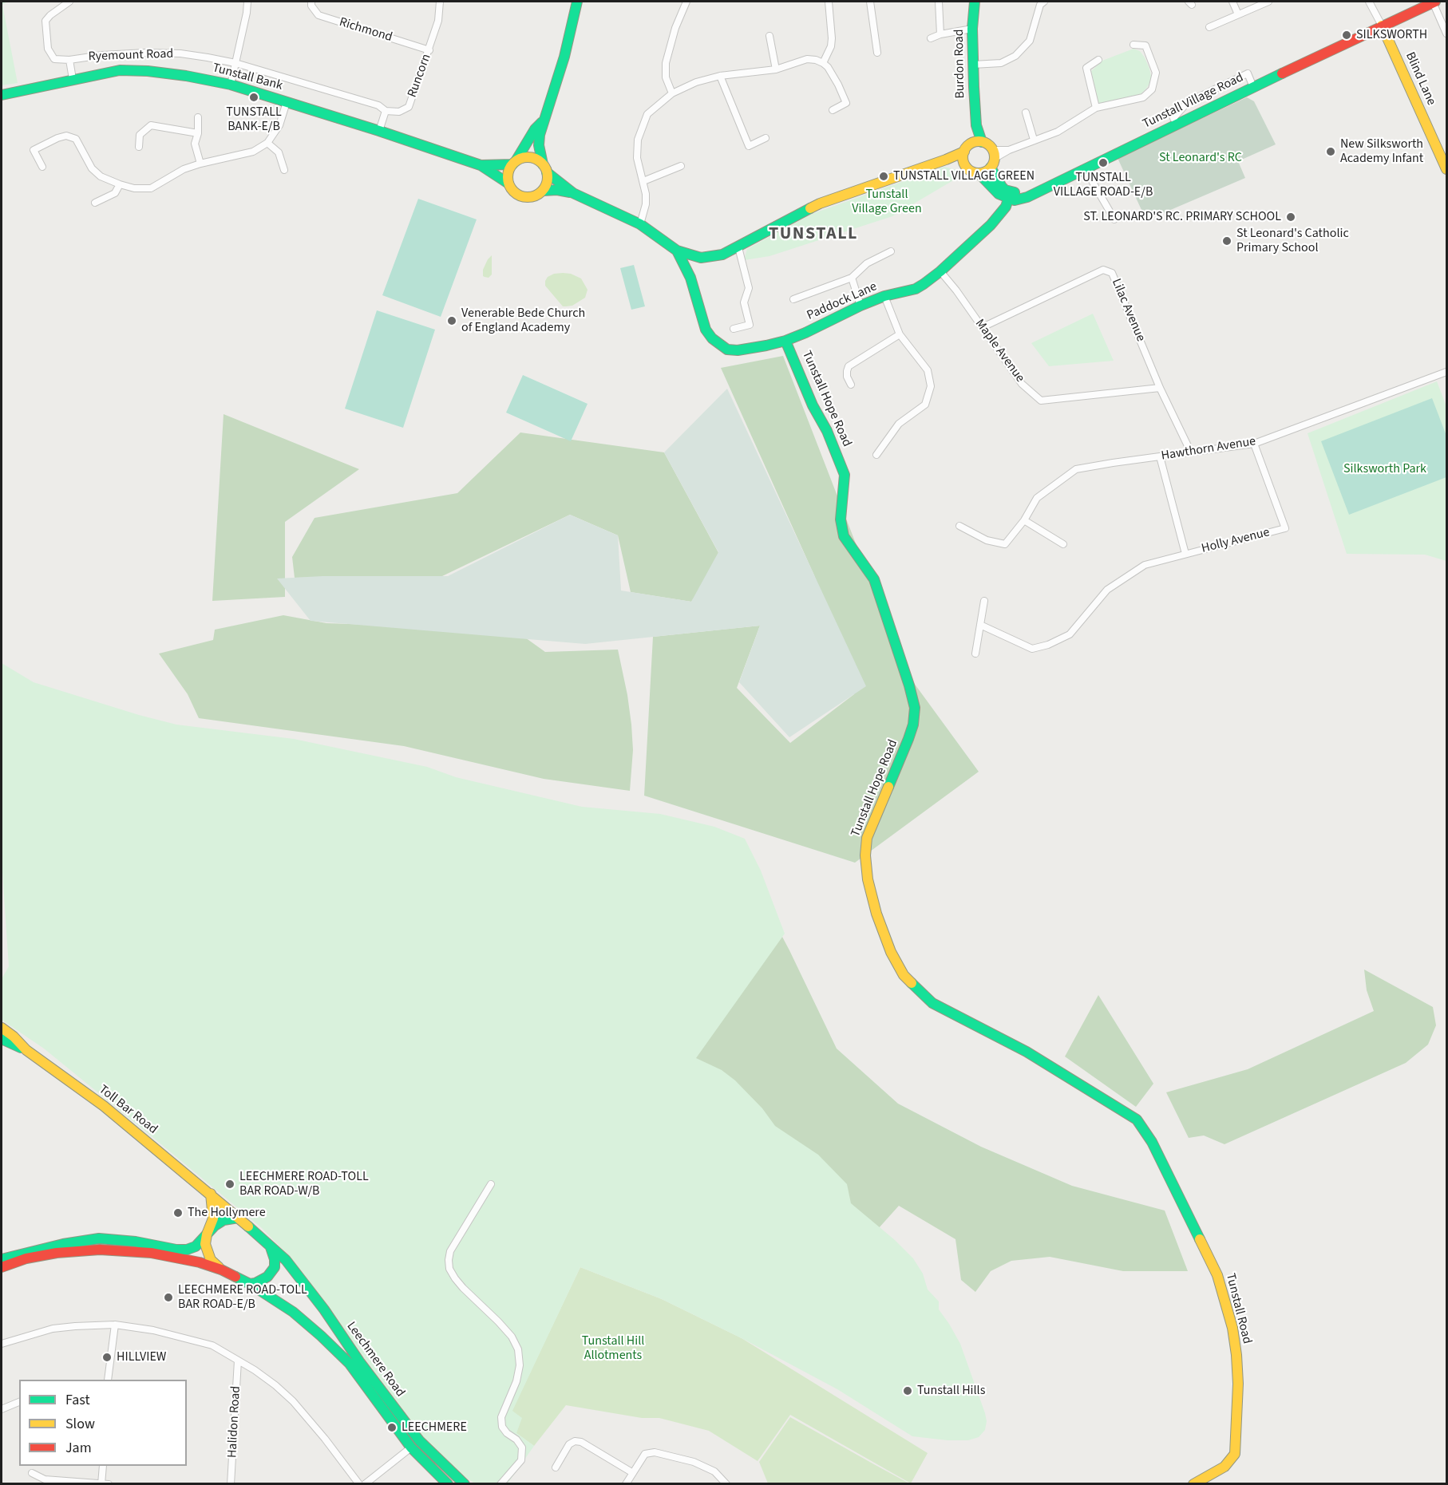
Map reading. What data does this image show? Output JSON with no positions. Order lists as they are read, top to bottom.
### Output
{
  "streets": {
    "street": [
      "Richmond",
      "Ryemount Road",
      "Burdon Road",
      "Runcorn",
      "Tunstall Bank",
      "Blind Lane",
      "Tunstall Village Road",
      "Paddock Lane",
      "Lilac Avenue",
      "Maple Avenue",
      "Tunstall Hope Road",
      "Hawthorn Avenue",
      "Holly Avenue",
      "Toll Bar Road",
      "Tunstall Road",
      "Leechmere Road",
      "Halidon Road"
    ]
  },
  "crossings": [
    ["Richmond", "Runcorn"],
    ["Ryemount Road", "Runcorn"],
    ["Blind Lane", "Tunstall Village Road"],
    ["Tunstall Village Road", "Paddock Lane"],
    ["Paddock Lane", "Maple Avenue"],
    ["Paddock Lane", "Tunstall Hope Road"],
    ["Lilac Avenue", "Maple Avenue"],
    ["Lilac Avenue", "Hawthorn Avenue"],
    ["Tunstall Hope Road", "Tunstall Road"],
    ["Hawthorn Avenue", "Holly Avenue"],
    ["Toll Bar Road", "Leechmere Road"]
  ],
  "districts": ["TUNSTALL"],
  "parks": [
    "St Leonard's RC",
    "Tunstall Village Green",
    "Silksworth Park",
    "Tunstall Hill Allotments"
  ],
  "places": [
    "SILKSWORTH",
    "TUNSTALL BANK-E/B",
    "New Silksworth Academy Infant",
    "TUNSTALL VILLAGE ROAD-E/B",
    "TUNSTALL VILLAGE GREEN",
    "ST. LEONARD'S RC. PRIMARY SCHOOL",
    "St Leonard's Catholic Primary School",
    "Venerable Bede Church of England Academy",
    "LEECHMERE ROAD-TOLL BAR ROAD-W/B",
    "The Hollymere",
    "LEECHMERE ROAD-TOLL BAR ROAD-E/B",
    "HILLVIEW",
    "Tunstall Hills",
    "LEECHMERE"
  ],
  "legend": ["Fast", "Slow", "Jam"]
}
